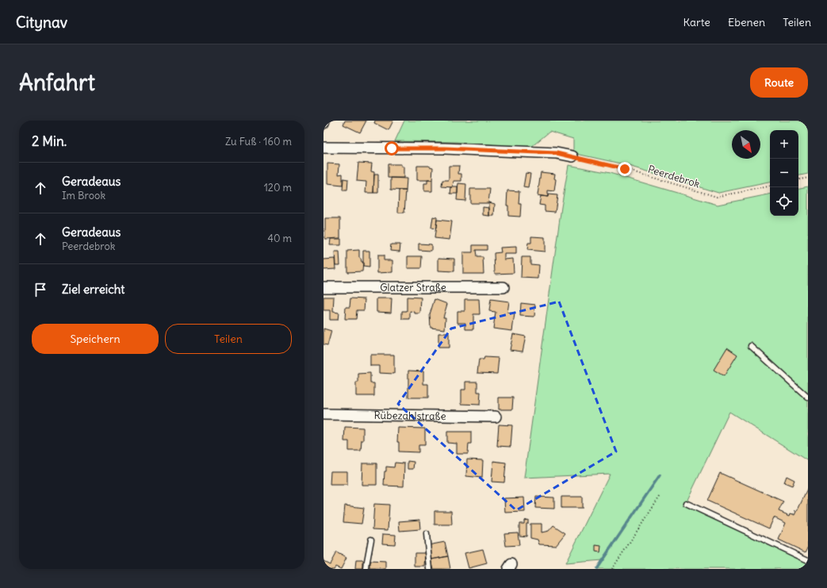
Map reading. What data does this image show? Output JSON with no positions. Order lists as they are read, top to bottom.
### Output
{
  "streets": {
    "street": ["Glatzer Straße", "Rübezahlstraße"],
    "path": ["Peerdebrok"]
  },
  "north": "bottom right",
  "page": {
    "header": "Citynav",
    "nav": ["Karte", "Ebenen", "Teilen"],
    "buttons": [
      "Route",
      ["Speichern", "Teilen"]
    ],
    "title": "Anfahrt",
    "heading": ["2 Min.", "Zu Fuß · 160 m"],
    "map_buttons": ["+", "−"],
    "list": [
      ["Geradeaus", "Im Brook", "120 m"],
      ["Geradeaus", "Peerdebrok", "40 m"],
      "Ziel erreicht"
    ]
  }
}
